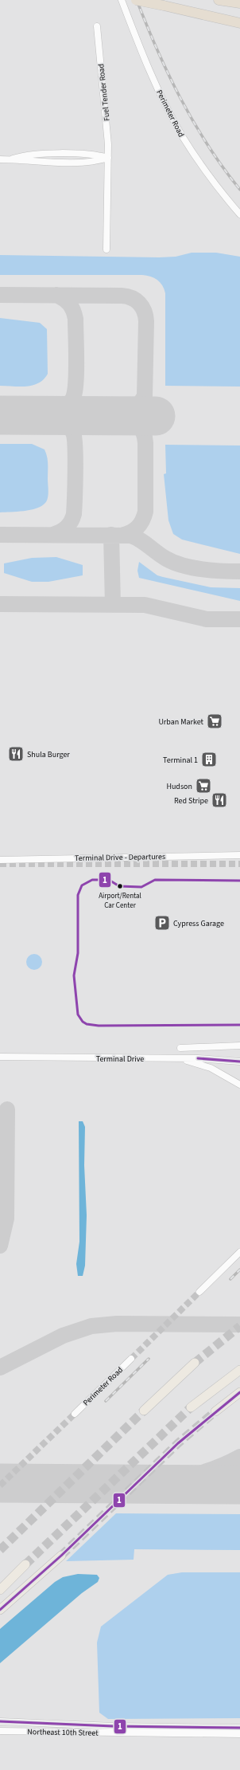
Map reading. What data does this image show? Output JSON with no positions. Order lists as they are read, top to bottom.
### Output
{
  "streets": {
    "street": [
      "Fuel Tender Road",
      "Perimeter Road",
      "Terminal Drive - Departures",
      "Terminal Drive",
      "Northeast 10th Street"
    ]
  },
  "places": {
    "supermarket": ["Urban Market", "Hudson"],
    "restaurant": ["Shula Burger", "Red Stripe"],
    "building": ["Terminal 1"],
    "other": ["Airport/Rental Car Center"],
    "parking": ["Cypress Garage"]
  },
  "lines": ["transit line 1"]
}
